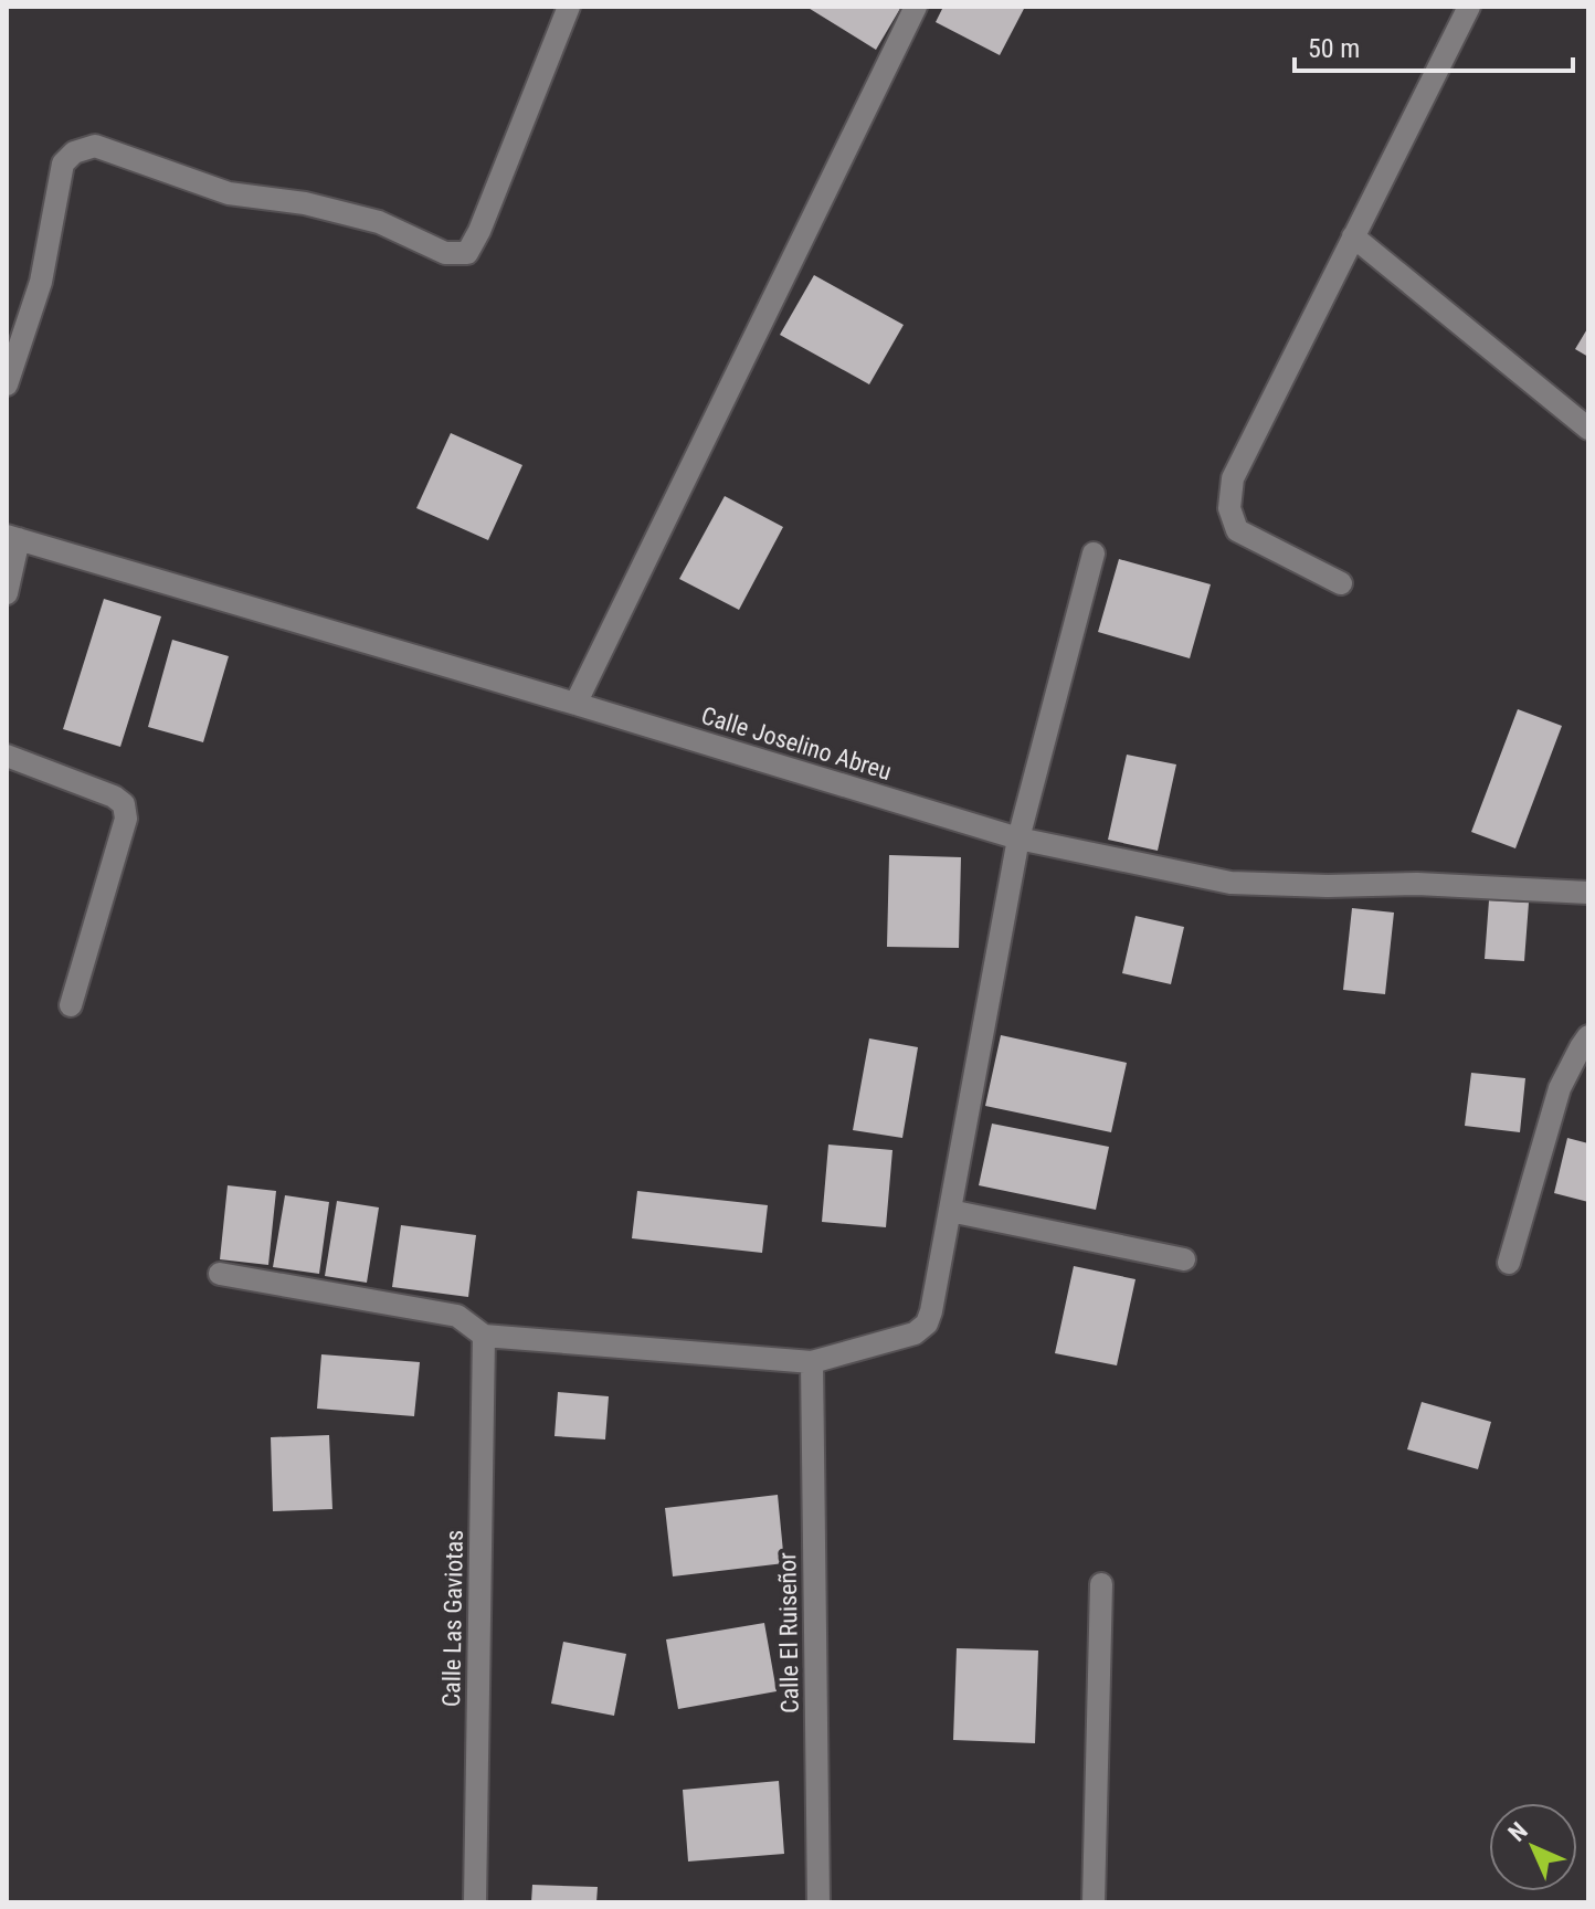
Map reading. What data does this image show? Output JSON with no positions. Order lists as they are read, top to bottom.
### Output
{
  "streets": {
    "street": ["Calle Joselino Abreu", "Calle Las Gaviotas", "Calle El Ruiseñor"]
  },
  "scale_bar": "50 m",
  "north": "top left"
}
